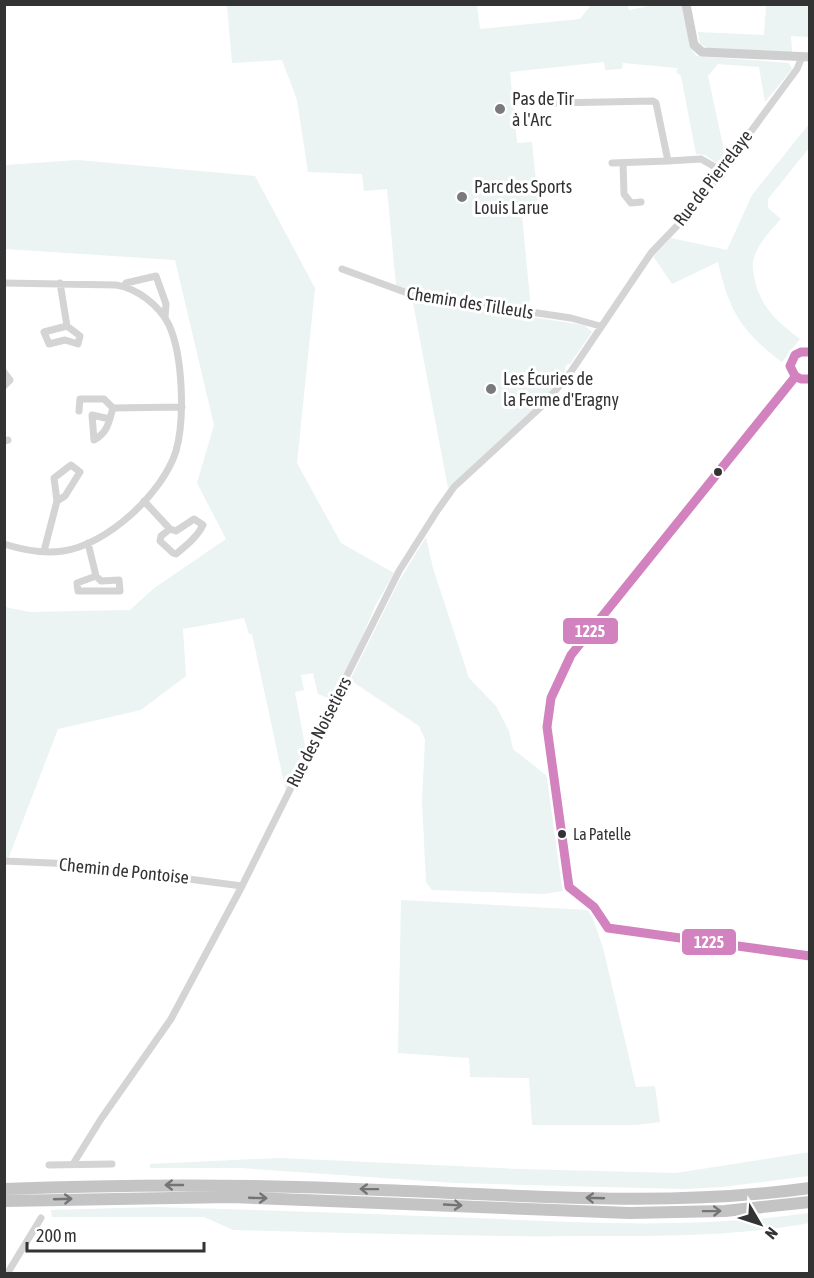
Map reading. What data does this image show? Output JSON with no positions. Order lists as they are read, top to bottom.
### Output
{
  "streets": {
    "street": [
      "Rue de Pierrelaye",
      "Chemin des Tilleuls",
      "Rue des Noisetiers",
      "Chemin de Pontoise"
    ]
  },
  "crossings": [
    ["Rue de Pierrelaye", "Chemin des Tilleuls"],
    ["Rue de Pierrelaye", "Rue des Noisetiers"],
    ["Chemin des Tilleuls", "Rue des Noisetiers"],
    ["Rue des Noisetiers", "Chemin de Pontoise"]
  ],
  "places": [
    "Pas de Tir à l'Arc",
    "Parc des Sports Louis Larue",
    "Les Écuries de la Ferme d'Eragny",
    "La Patelle"
  ],
  "lines": ["transit line 1225"],
  "scale_bar": "200 m",
  "north": "bottom right"
}
